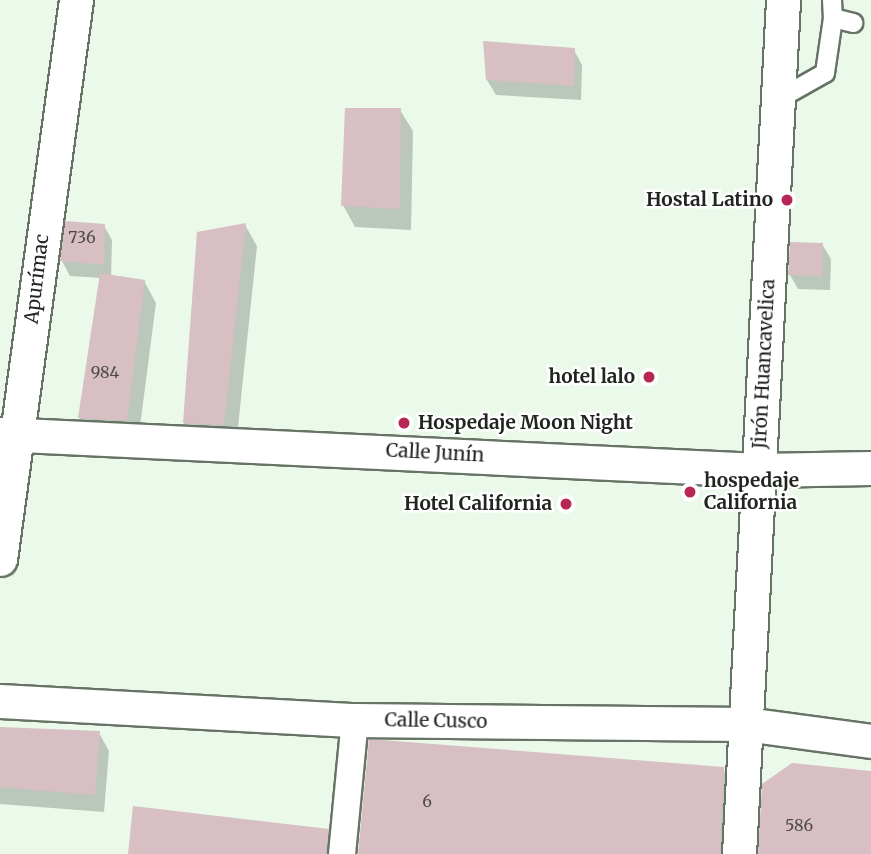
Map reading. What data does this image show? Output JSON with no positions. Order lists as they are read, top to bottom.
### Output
{
  "streets": {
    "street": [
      "Apurímac",
      "Jirón Huancavelica",
      "Calle Junín",
      "Calle Cusco"
    ]
  },
  "crossings": [
    ["Apurímac", "Calle Junín"],
    ["Jirón Huancavelica", "Calle Junín"],
    ["Jirón Huancavelica", "Calle Cusco"]
  ],
  "places": [
    "Hostal Latino",
    "hotel lalo",
    "Hospedaje Moon Night",
    "hospedaje California",
    "Hotel California"
  ],
  "house_numbers": [
    "736",
    "984",
    "6",
    "586"
  ]
}
